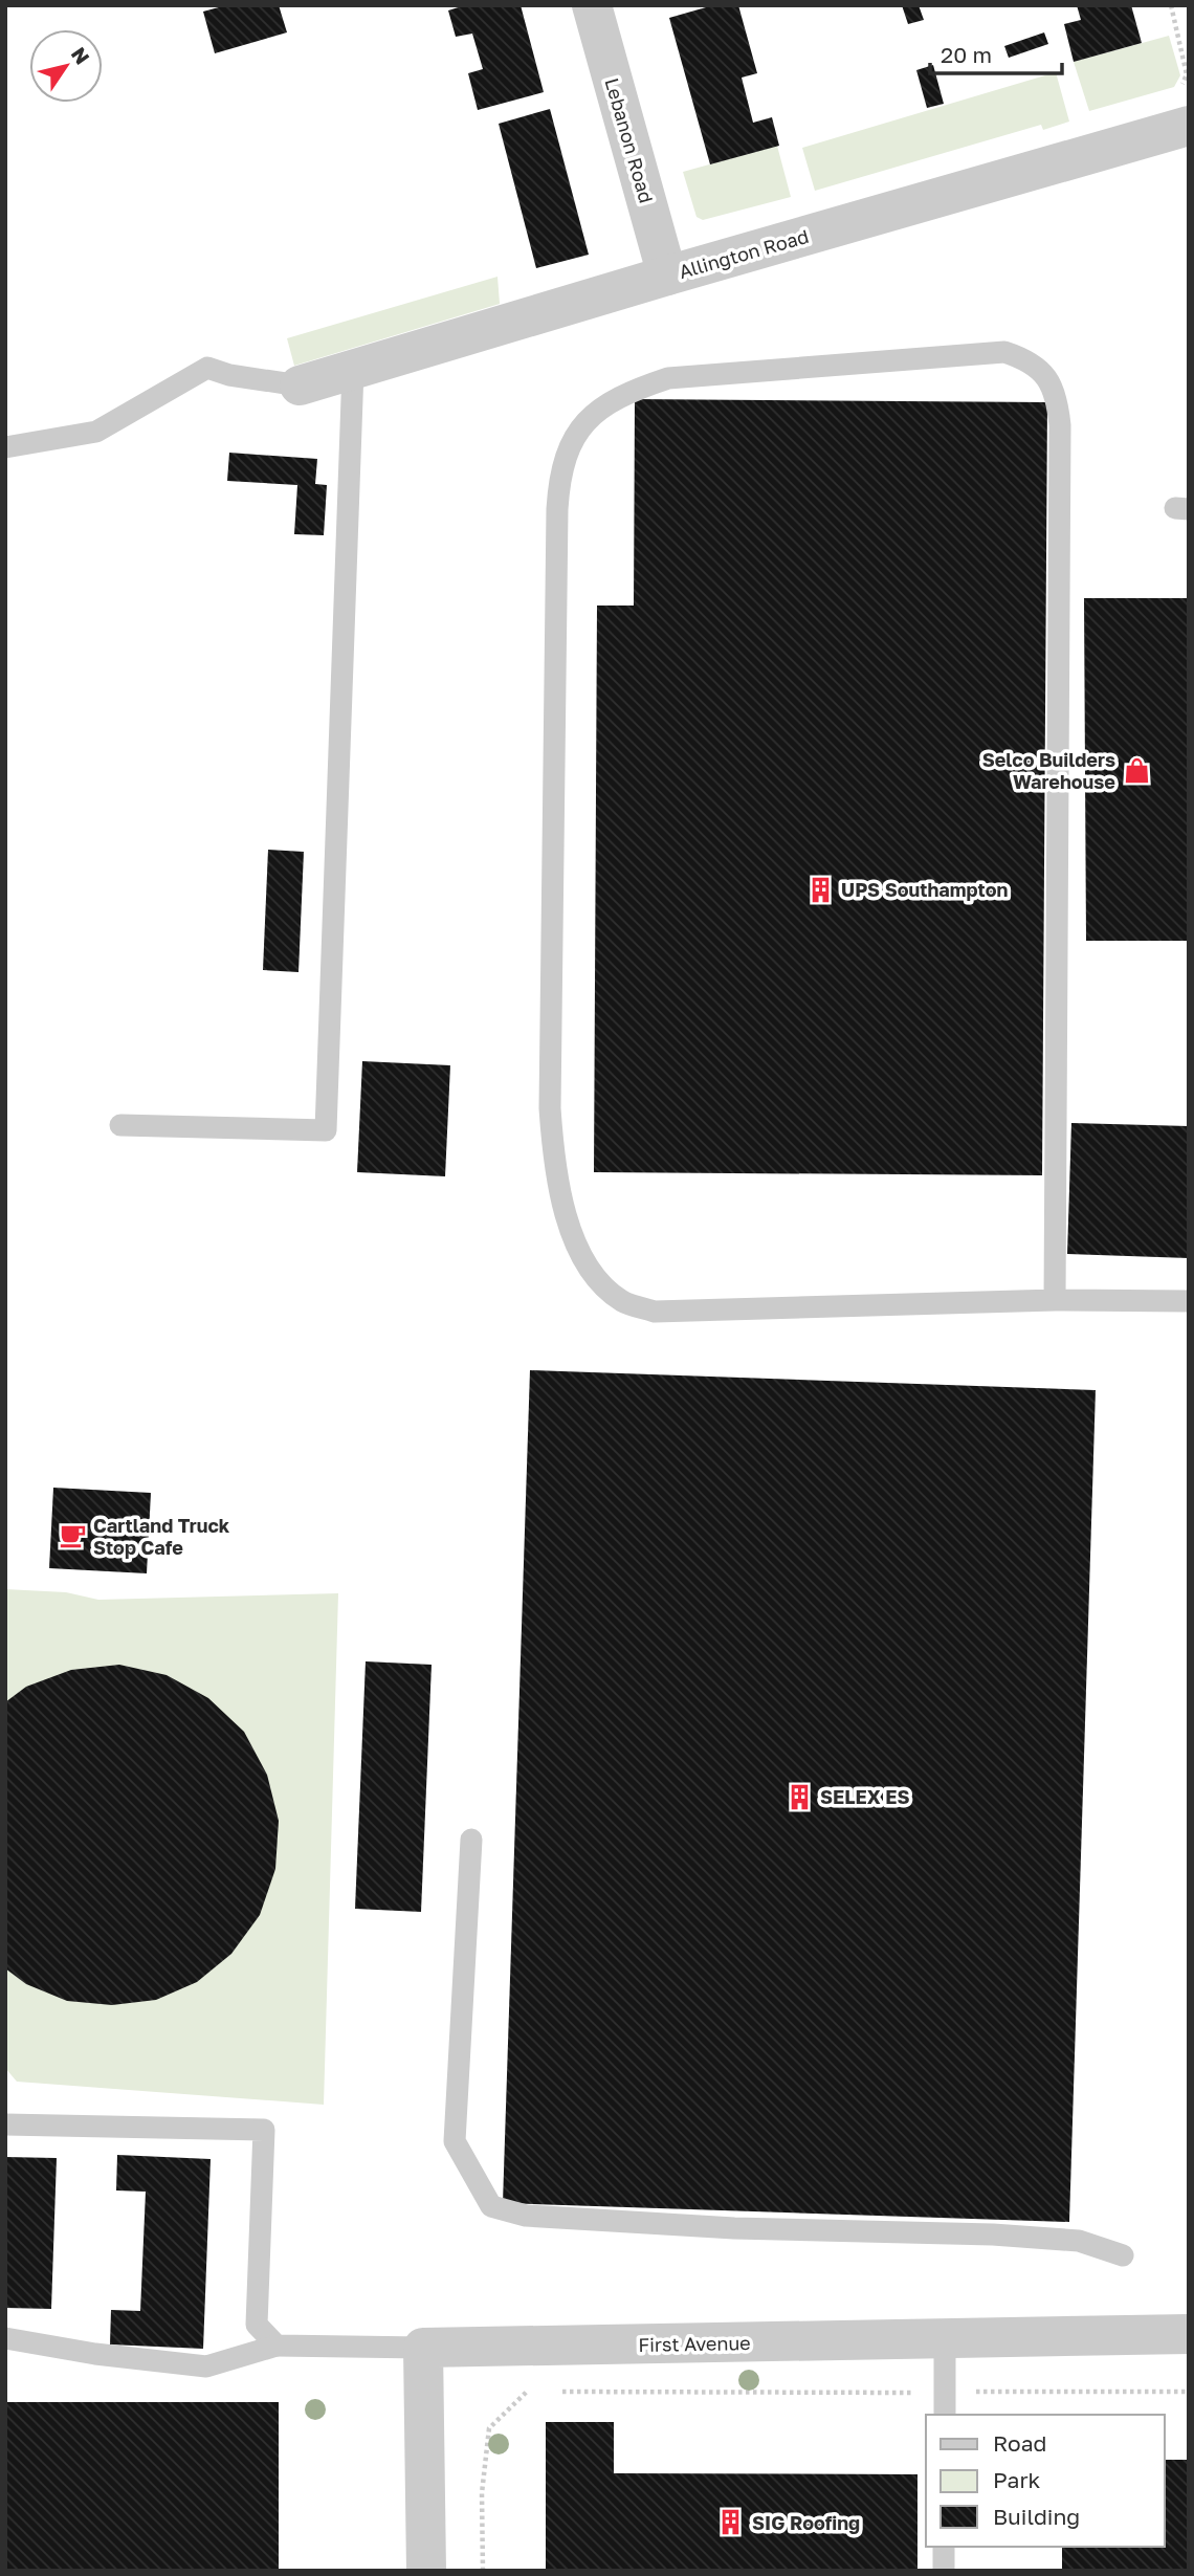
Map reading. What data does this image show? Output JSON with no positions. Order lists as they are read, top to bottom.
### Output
{
  "streets": {
    "street": ["Lebanon Road", "Allington Road", "First Avenue"]
  },
  "crossings": [
    ["Lebanon Road", "Allington Road"]
  ],
  "places": {
    "shop": ["Selco Builders Warehouse"],
    "building": ["UPS Southampton", "SELEX ES", "SIG Roofing"],
    "cafe": ["Cartland Truck Stop Cafe"]
  },
  "legend": ["Road", "Park", "Building"],
  "scale_bar": "20 m",
  "north": "top right"
}
